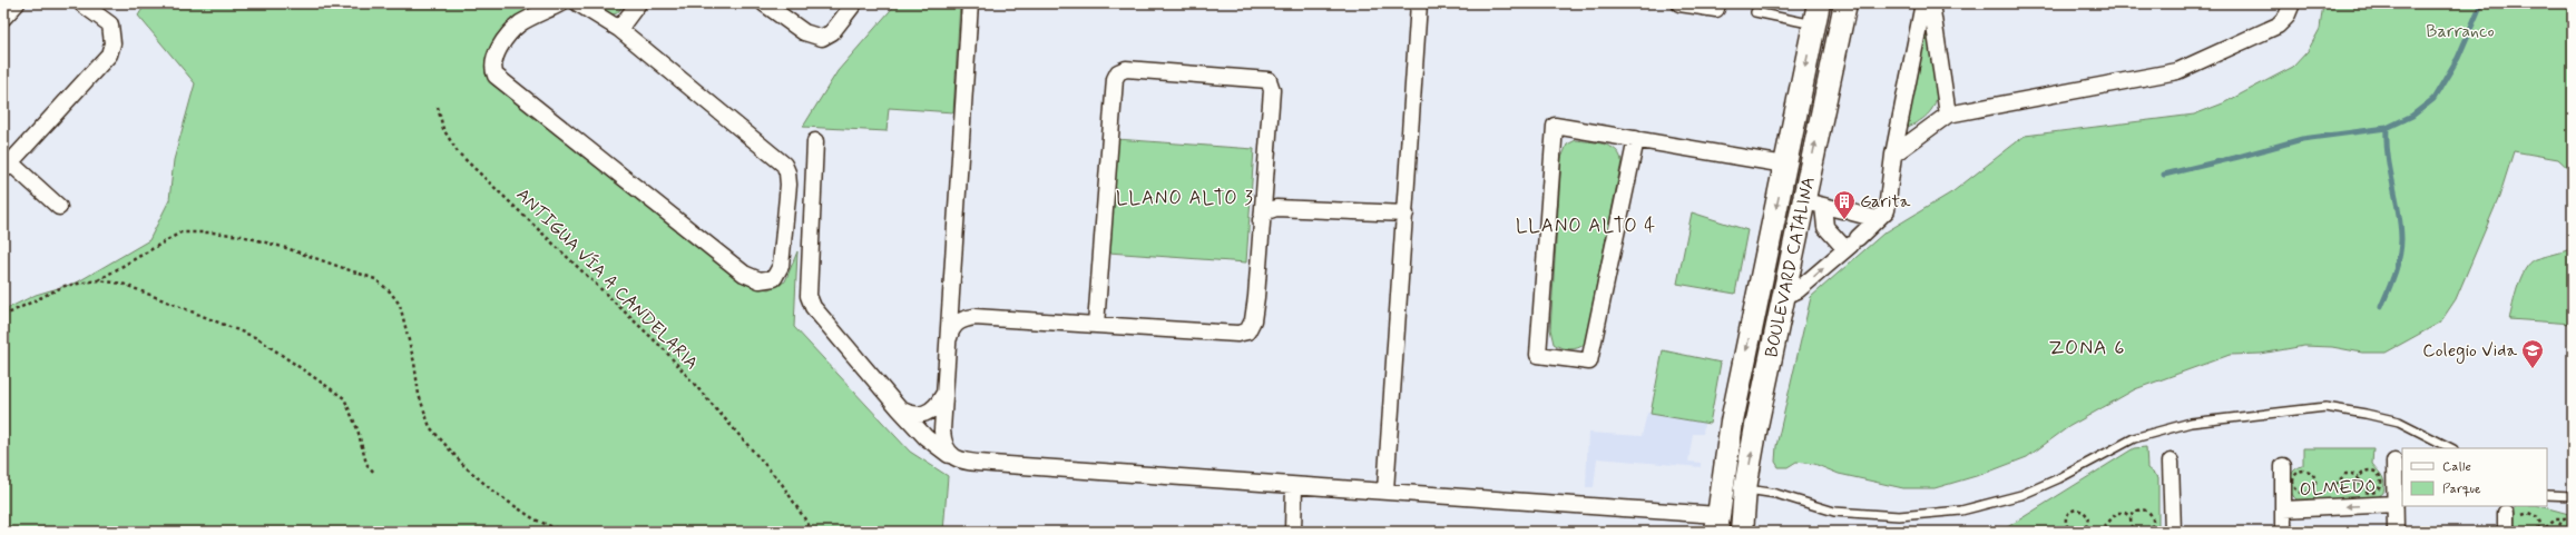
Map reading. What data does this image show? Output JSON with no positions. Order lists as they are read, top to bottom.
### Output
{
  "streets": {
    "street": ["BOULEVARD CATALINA", "OLMEDO"],
    "path": ["ANTIGUA VÍA A CANDELARIA"]
  },
  "one_way": ["OLMEDO"],
  "districts": ["LLANO ALTO 3", "LLANO ALTO 4", "ZONA 6"],
  "parks": ["Barranco"],
  "places": {
    "building": ["Garita"],
    "school or university": ["Colegio Vida"]
  },
  "legend": ["Calle", "Parque"]
}
